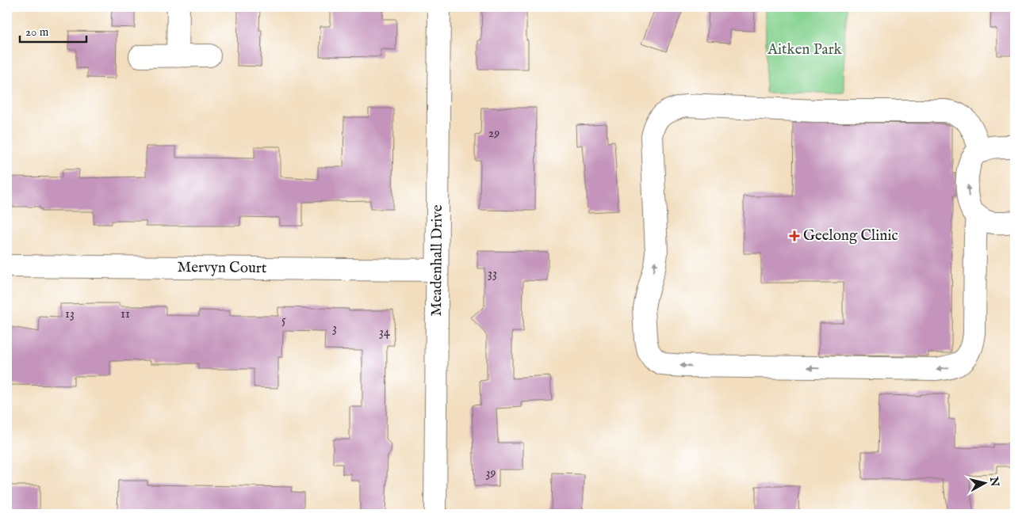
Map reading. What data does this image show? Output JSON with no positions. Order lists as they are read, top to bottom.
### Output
{
  "streets": {
    "street": ["Meadenhall Drive", "Mervyn Court"]
  },
  "crossings": [
    ["Meadenhall Drive", "Mervyn Court"]
  ],
  "parks": ["Aitken Park"],
  "places": {
    "health": ["Geelong Clinic"]
  },
  "house_numbers": [
    "29",
    "33",
    "13",
    "11",
    "5",
    "3",
    "34",
    "39"
  ],
  "scale_bar": "20 m",
  "north": "right"
}
